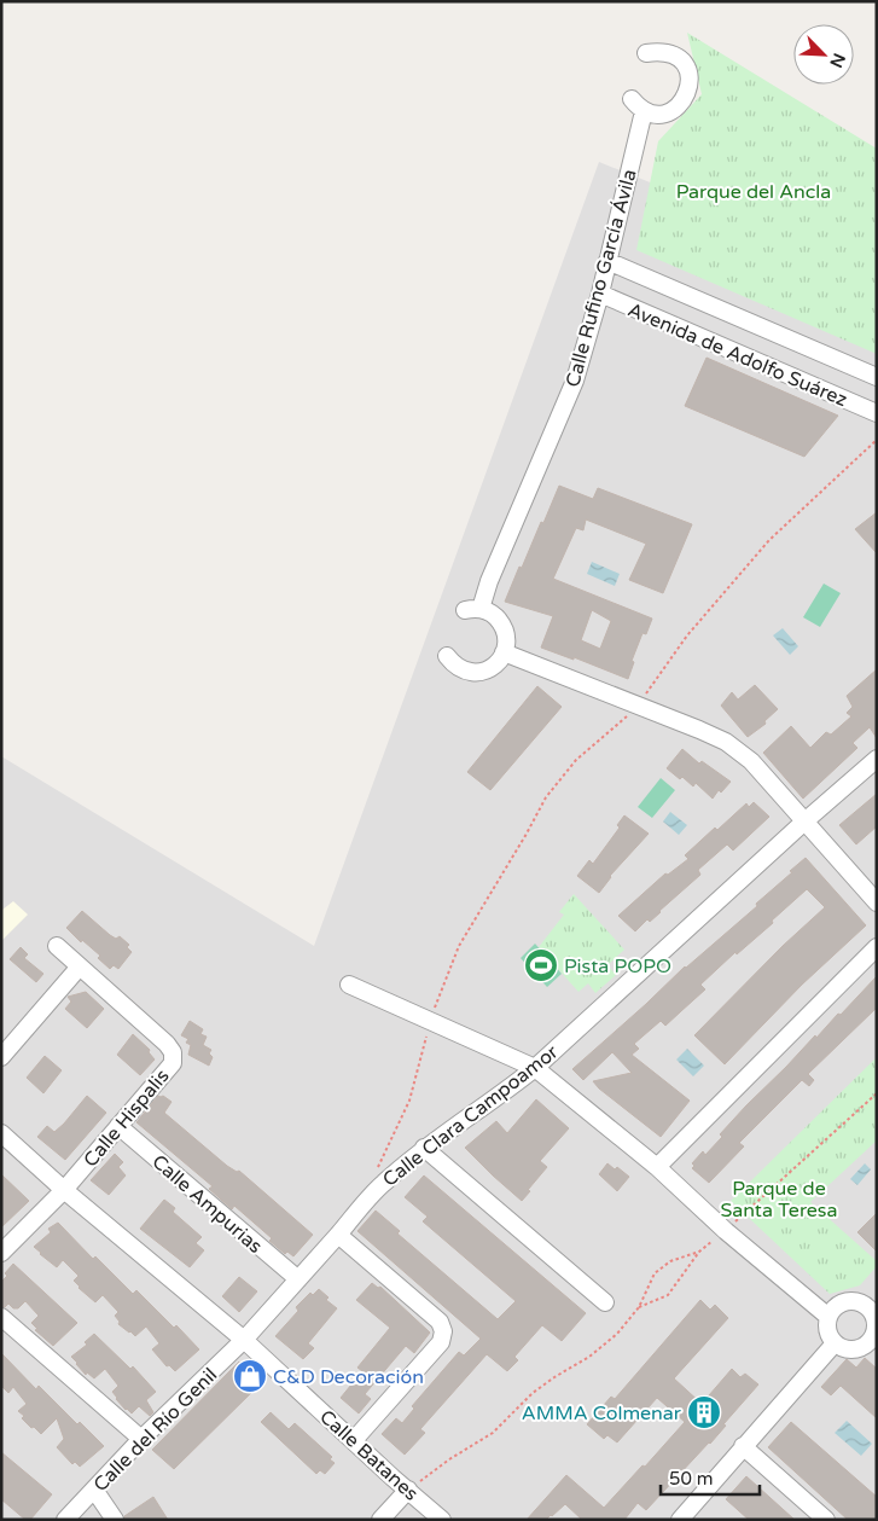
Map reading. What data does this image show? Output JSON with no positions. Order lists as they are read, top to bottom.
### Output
{
  "streets": {
    "street": [
      "Calle Rufino García Ávila",
      "Avenida de Adolfo Suárez",
      "Calle Clara Campoamor",
      "Calle Hispalis",
      "Calle Ampurias",
      "Calle del Río Genil",
      "Calle Batanes"
    ]
  },
  "crossings": [
    ["Calle Rufino García Ávila", "Avenida de Adolfo Suárez"],
    ["Calle Clara Campoamor", "Calle Ampurias"],
    ["Calle Clara Campoamor", "Calle del Río Genil"],
    ["Calle Hispalis", "Calle Ampurias"],
    ["Calle Hispalis", "Calle Batanes"],
    ["Calle Ampurias", "Calle del Río Genil"],
    ["Calle del Río Genil", "Calle Batanes"]
  ],
  "parks": ["Parque del Ancla", "Parque de Santa Teresa"],
  "places": {
    "sports": ["Pista POPO"],
    "shop": ["C&D Decoración"],
    "building": ["AMMA Colmenar"]
  },
  "scale_bar": "50 m",
  "north": "bottom right"
}
